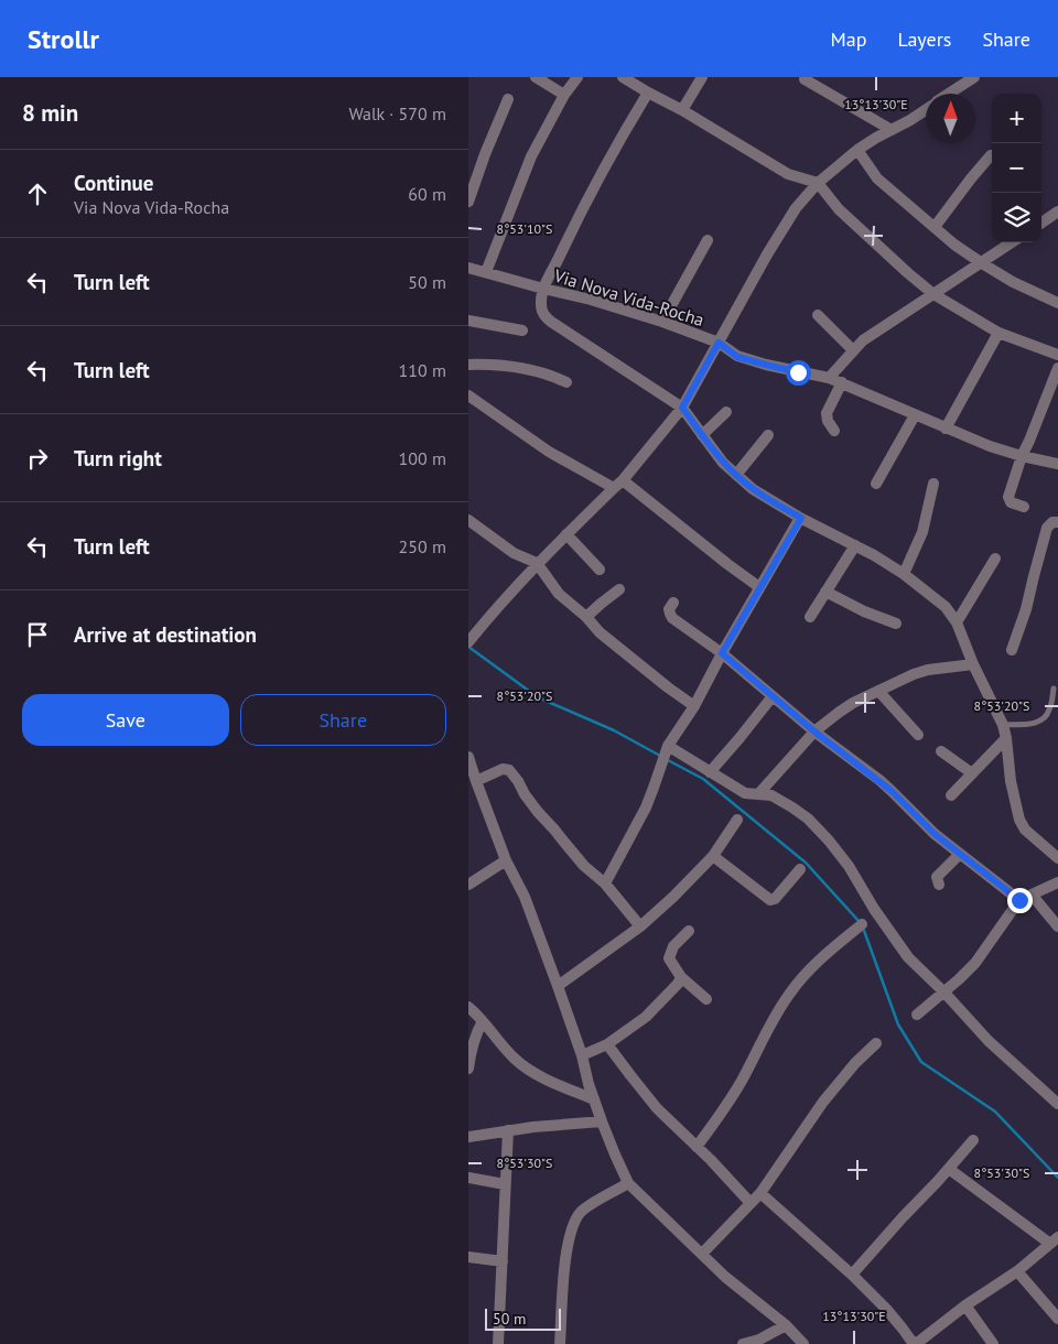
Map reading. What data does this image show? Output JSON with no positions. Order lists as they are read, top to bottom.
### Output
{
  "streets": {
    "street": ["Via Nova Vida-Rocha"]
  },
  "scale_bar": "50 m",
  "north": "top",
  "page": {
    "header": "Strollr",
    "nav": ["Map", "Layers", "Share"],
    "heading": ["8 min", "Walk · 570 m"],
    "map_buttons": ["+", "−"],
    "list": [
      ["Continue", "Via Nova Vida-Rocha", "60 m"],
      ["Turn left", "50 m"],
      ["Turn left", "110 m"],
      ["Turn right", "100 m"],
      ["Turn left", "250 m"],
      "Arrive at destination"
    ],
    "buttons": ["Save", "Share"],
    "scale": "50 m"
  },
  "coordinates": [
    "13°13'30\"E",
    "8°53'10\"S",
    "8°53'20\"S",
    "8°53'30\"S"
  ]
}
